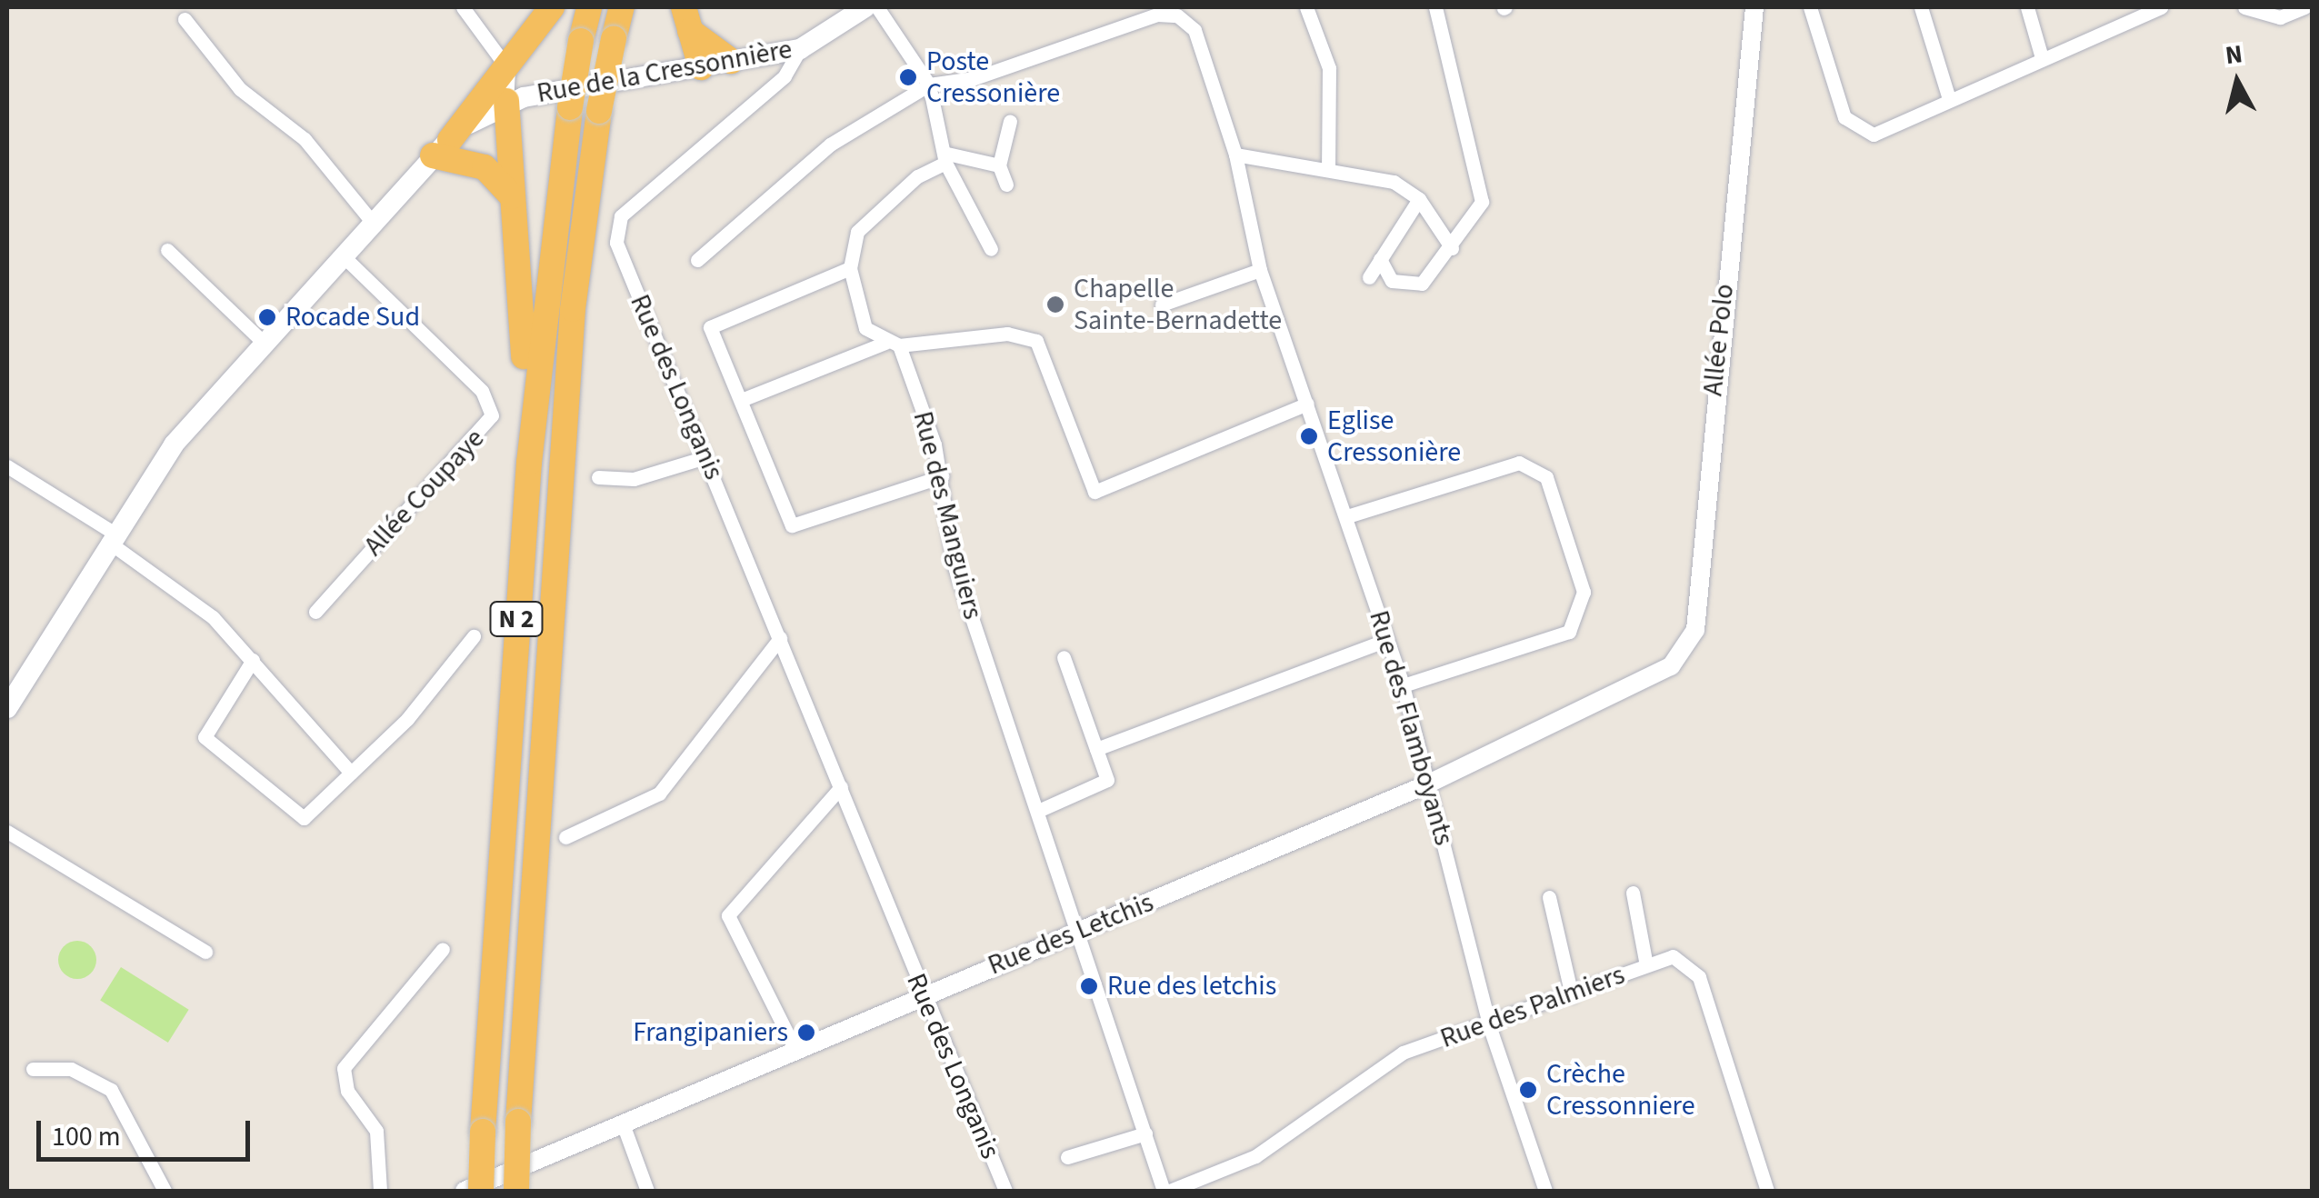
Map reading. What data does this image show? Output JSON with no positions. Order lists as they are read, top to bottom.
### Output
{
  "streets": {
    "highway": ["N 2"],
    "main road": ["Rue de la Cressonnière"],
    "street": [
      "Allée Polo",
      "Rue des Longanis",
      "Allée Coupaye",
      "Rue des Manguiers",
      "Rue des Flamboyants",
      "Rue des Letchis",
      "Rue des Palmiers"
    ]
  },
  "crossings": [
    ["Rue de la Cressonnière", "Rue des Longanis"],
    ["Allée Polo", "Rue des Letchis"],
    ["Rue des Longanis", "Rue des Letchis"],
    ["Rue des Manguiers", "Rue des Letchis"],
    ["Rue des Manguiers", "Rue des Palmiers"],
    ["Rue des Flamboyants", "Rue des Letchis"],
    ["Rue des Flamboyants", "Rue des Palmiers"]
  ],
  "places": [
    "Poste Cressonière",
    "Chapelle Sainte-Bernadette",
    "Rocade Sud",
    "Eglise Cressonière",
    "Rue des letchis",
    "Frangipaniers",
    "Crèche Cressonniere"
  ],
  "scale_bar": "100 m",
  "north": "top"
}
